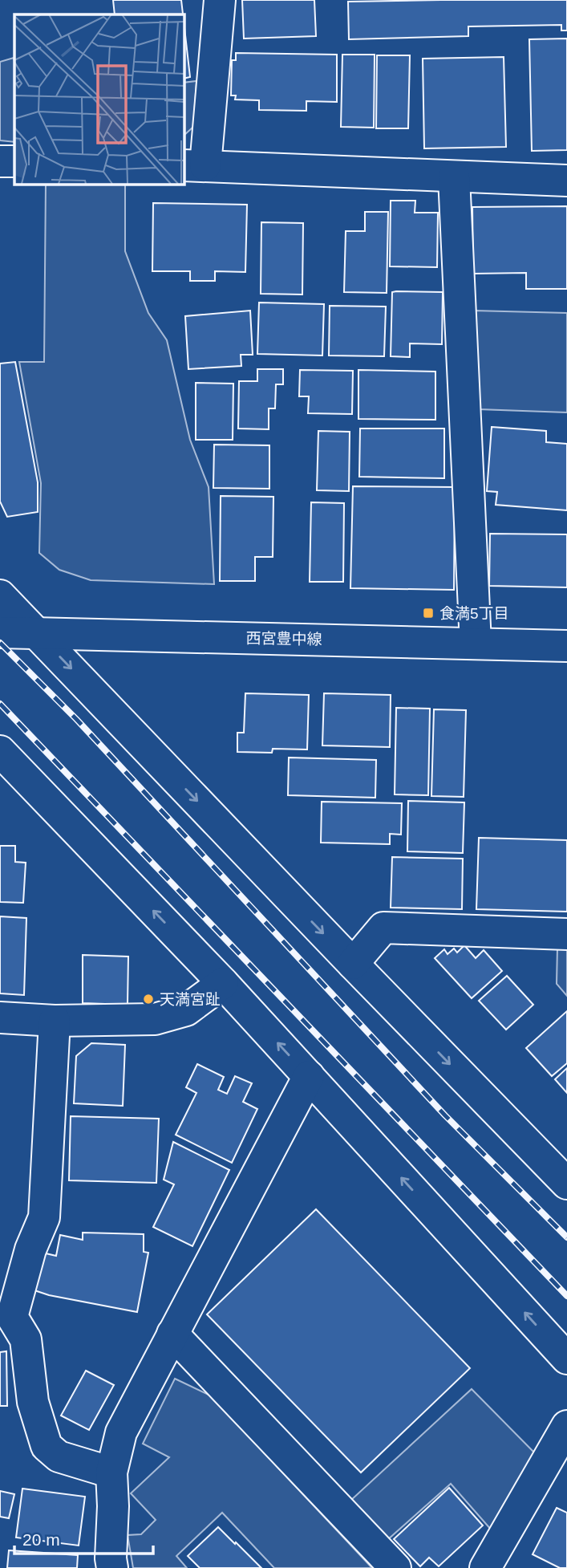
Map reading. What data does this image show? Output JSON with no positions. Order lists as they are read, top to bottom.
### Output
{
  "streets": {
    "street": ["西宮豊中線"]
  },
  "places": {
    "transit": ["食満5丁目"],
    "other": ["天満宮趾"]
  },
  "scale_bar": "20 m"
}
